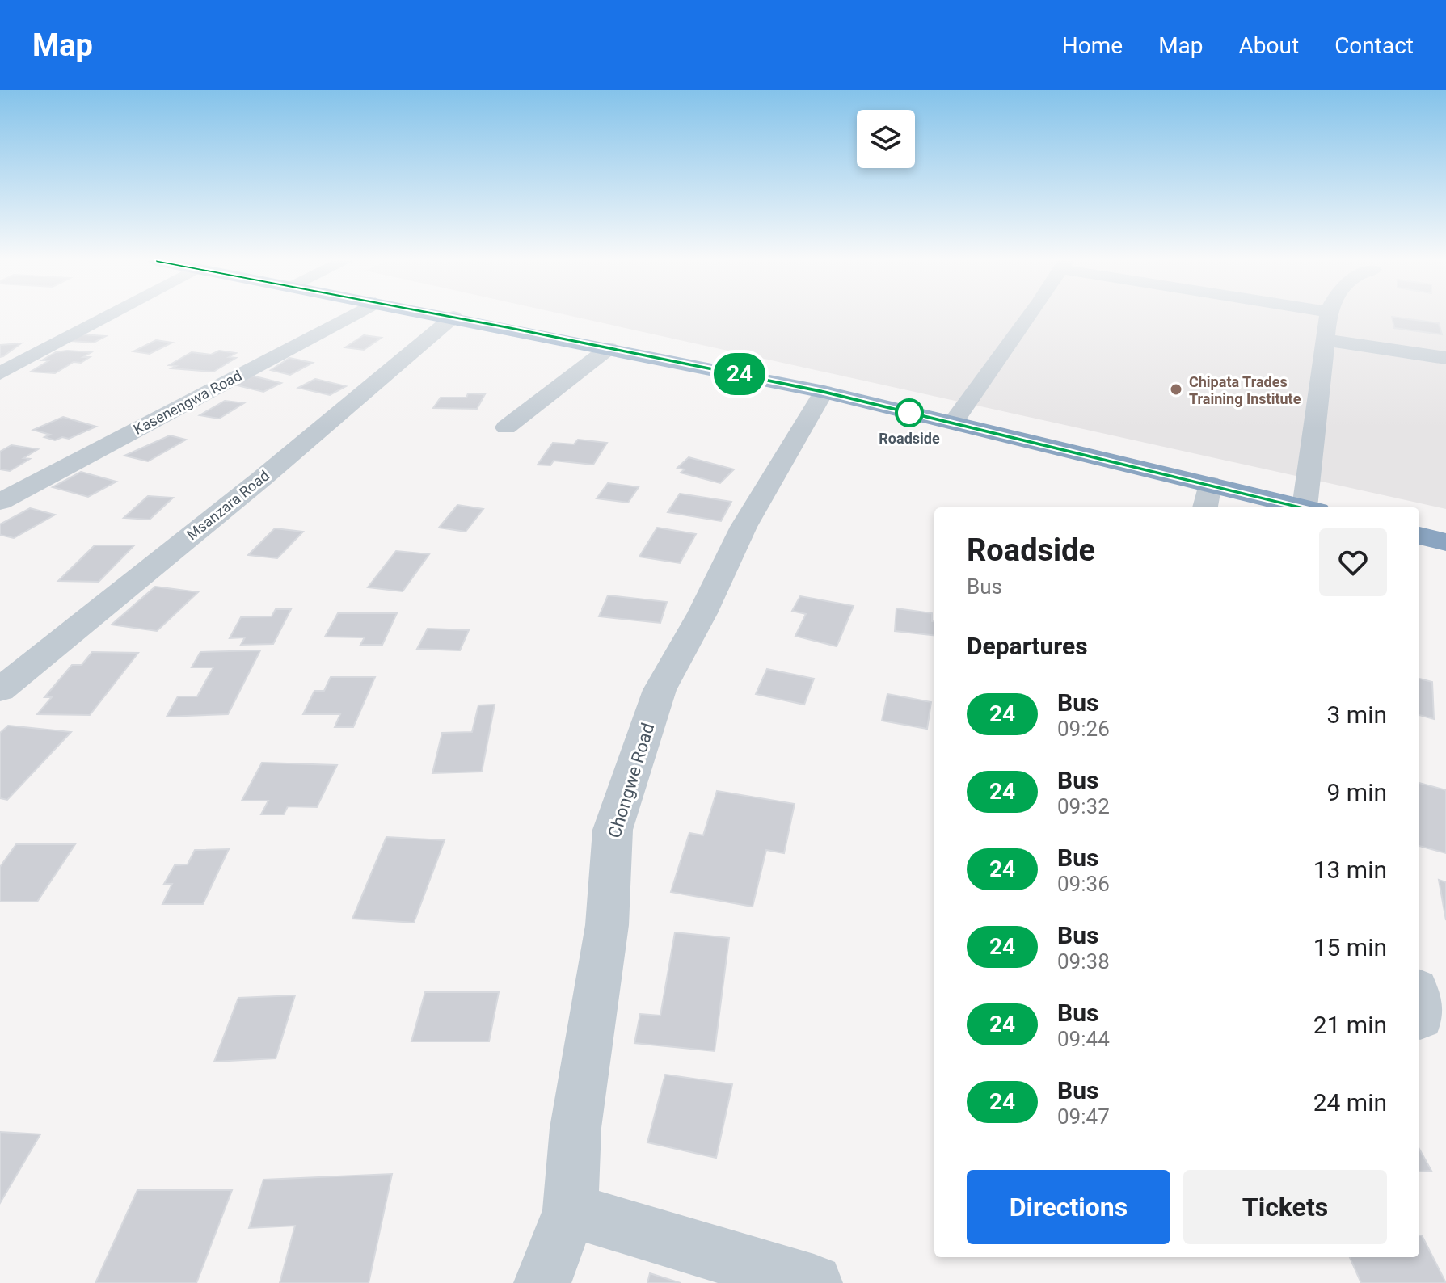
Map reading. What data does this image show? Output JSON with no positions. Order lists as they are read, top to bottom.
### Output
{
  "streets": {
    "street": ["Kasenengwa Road", "Msanzara Road", "Chongwe Road"]
  },
  "places": ["Chipata Trades Training Institute", "Roadside"],
  "lines": ["bus line 24"],
  "page": {
    "header": "Map",
    "nav": [
      "Home",
      "Map",
      "About",
      "Contact"
    ],
    "on_map": "24",
    "heading": [
      ["Roadside", "Bus"],
      "Departures"
    ],
    "list": [
      {
        "mark": "24",
        "name": "Bus",
        "note": "09:26",
        "value": "3 min"
      },
      {
        "mark": "24",
        "name": "Bus",
        "note": "09:32",
        "value": "9 min"
      },
      {
        "mark": "24",
        "name": "Bus",
        "note": "09:36",
        "value": "13 min"
      },
      {
        "mark": "24",
        "name": "Bus",
        "note": "09:38",
        "value": "15 min"
      },
      {
        "mark": "24",
        "name": "Bus",
        "note": "09:44",
        "value": "21 min"
      },
      {
        "mark": "24",
        "name": "Bus",
        "note": "09:47",
        "value": "24 min"
      }
    ],
    "buttons": ["Directions", "Tickets"]
  }
}
